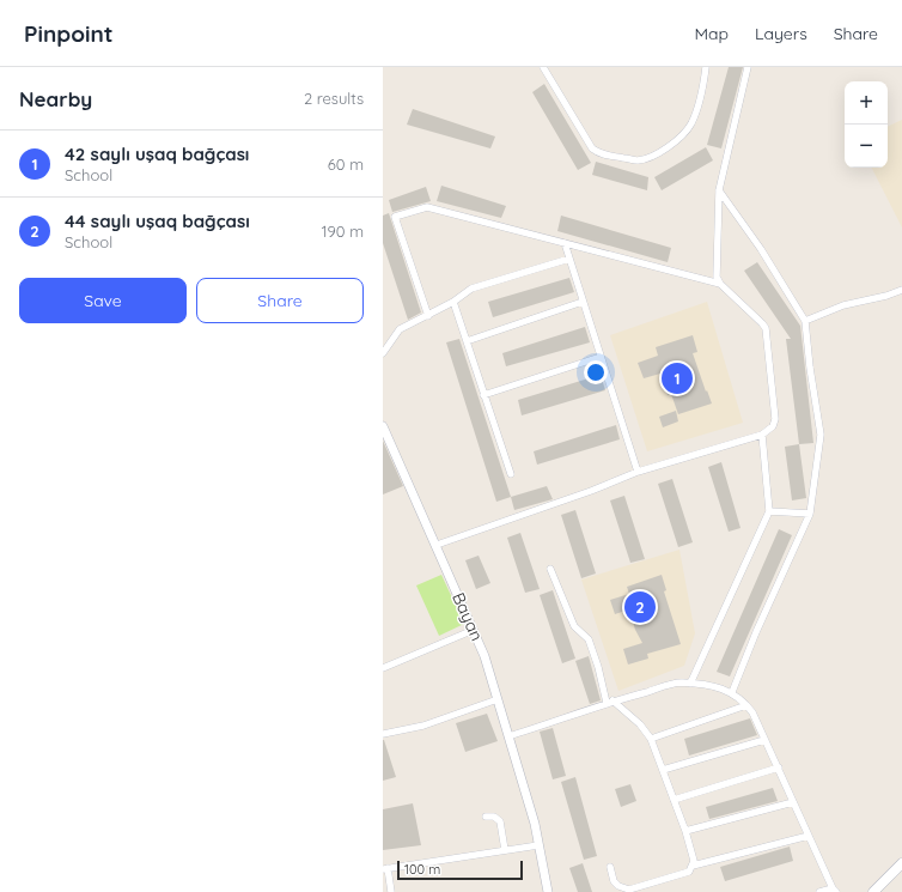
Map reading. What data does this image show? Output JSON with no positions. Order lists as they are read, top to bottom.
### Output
{
  "streets": {
    "street": ["Bayan"]
  },
  "scale_bar": "100 m",
  "page": {
    "header": "Pinpoint",
    "nav": ["Map", "Layers", "Share"],
    "heading": ["Nearby", "2 results"],
    "map_buttons": ["+", "−"],
    "list": [
      {
        "mark": "1",
        "name": "42 saylı uşaq bağçası",
        "note": "School",
        "value": "60 m"
      },
      {
        "mark": "2",
        "name": "44 saylı uşaq bağçası",
        "note": "School",
        "value": "190 m"
      }
    ],
    "buttons": ["Save", "Share"],
    "pins": ["1", "2"],
    "scale": "100 m"
  }
}
